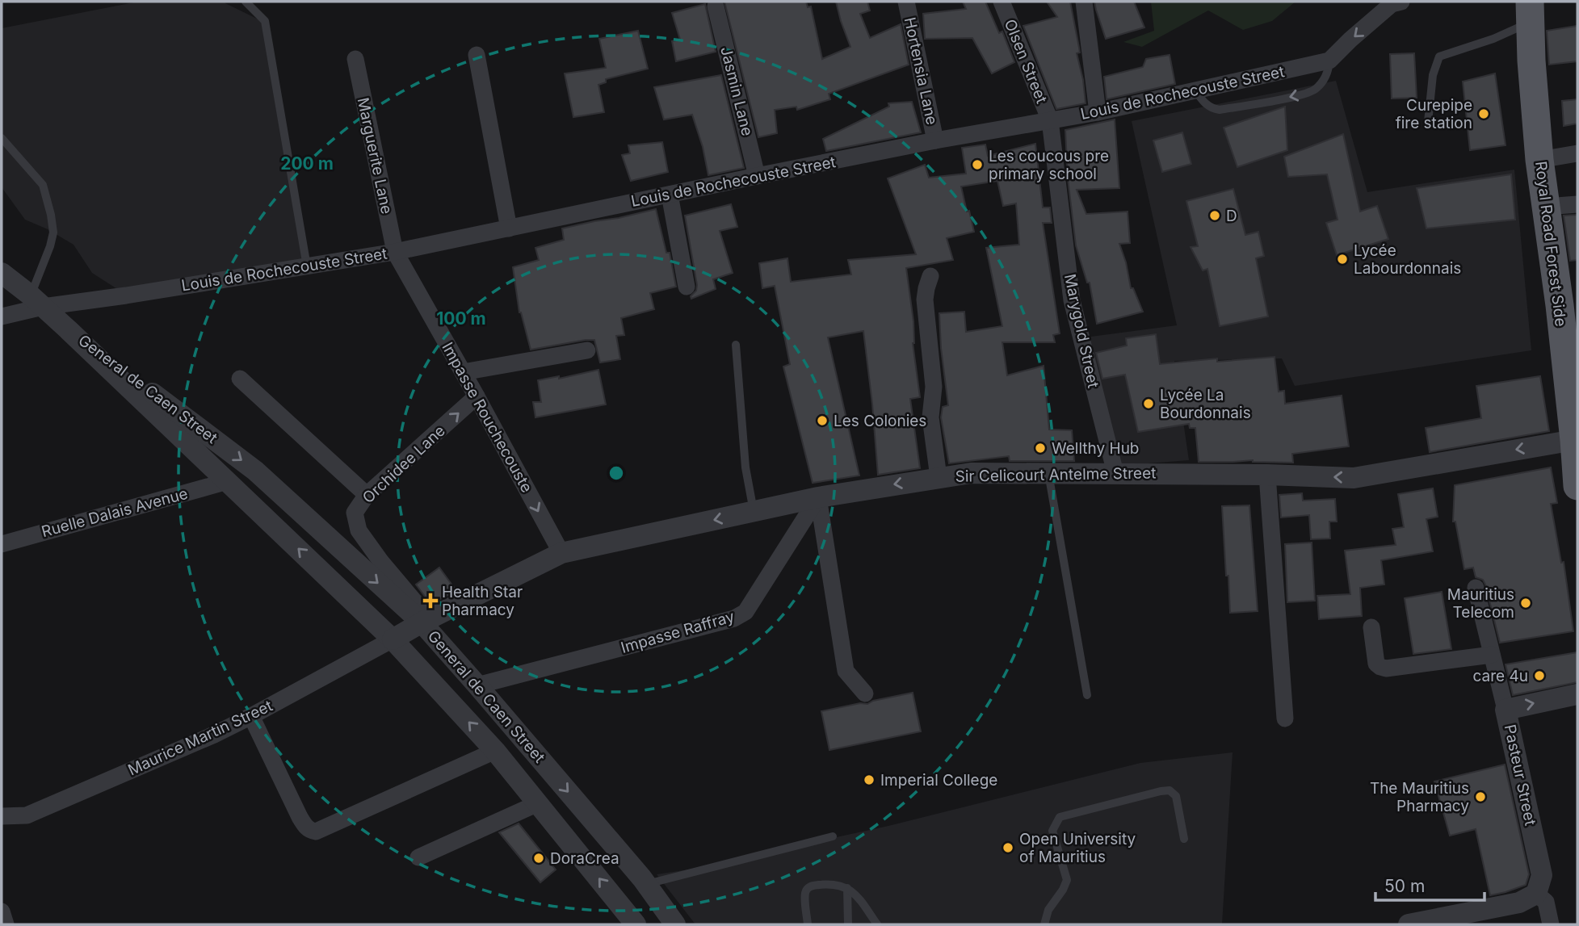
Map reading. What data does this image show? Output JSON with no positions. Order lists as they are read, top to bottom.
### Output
{
  "streets": {
    "main road": ["Royal Road Forest Side"],
    "street": [
      "Olsen Street",
      "Hortensia Lane",
      "Jasmin Lane",
      "Louis de Rochecouste Street",
      "Marguerite Lane",
      "Marygold Street",
      "General de Caen Street",
      "Impasse Rouchecouste",
      "Orchidee Lane",
      "Sir Celicourt Antelme Street",
      "Ruelle Dalais Avenue",
      "Impasse Raffray",
      "Maurice Martin Street",
      "Pasteur Street"
    ]
  },
  "crossings": [
    ["Olsen Street", "Louis de Rochecouste Street"],
    ["Olsen Street", "Marygold Street"],
    ["Hortensia Lane", "Louis de Rochecouste Street"],
    ["Jasmin Lane", "Louis de Rochecouste Street"],
    ["Louis de Rochecouste Street", "Marguerite Lane"],
    ["Louis de Rochecouste Street", "Marygold Street"],
    ["Louis de Rochecouste Street", "Impasse Rouchecouste"],
    ["Marguerite Lane", "Impasse Rouchecouste"],
    ["Royal Road Forest Side", "Sir Celicourt Antelme Street"],
    ["Marygold Street", "Sir Celicourt Antelme Street"],
    ["General de Caen Street", "Orchidee Lane"],
    ["General de Caen Street", "Sir Celicourt Antelme Street"],
    ["General de Caen Street", "Ruelle Dalais Avenue"],
    ["General de Caen Street", "Impasse Raffray"],
    ["General de Caen Street", "Maurice Martin Street"],
    ["Impasse Rouchecouste", "Orchidee Lane"],
    ["Impasse Rouchecouste", "Sir Celicourt Antelme Street"],
    ["Orchidee Lane", "Sir Celicourt Antelme Street"],
    ["Sir Celicourt Antelme Street", "Impasse Raffray"],
    ["Sir Celicourt Antelme Street", "Maurice Martin Street"]
  ],
  "one_way": ["Impasse Rouchecouste", "Orchidee Lane", "Sir Celicourt Antelme Street"],
  "places": {
    "other": [
      "Curepipe fire station",
      "Les coucous pre primary school",
      "D",
      "Lycée Labourdonnais",
      "Lycée La Bourdonnais",
      "Les Colonies",
      "Wellthy Hub",
      "Mauritius Telecom",
      "care 4u",
      "Imperial College",
      "The Mauritius Pharmacy",
      "Open University of Mauritius",
      "DoraCrea"
    ],
    "health": ["Health Star Pharmacy"]
  },
  "scale_bar": "50 m",
  "rings": ["200 m", "100 m"]
}
